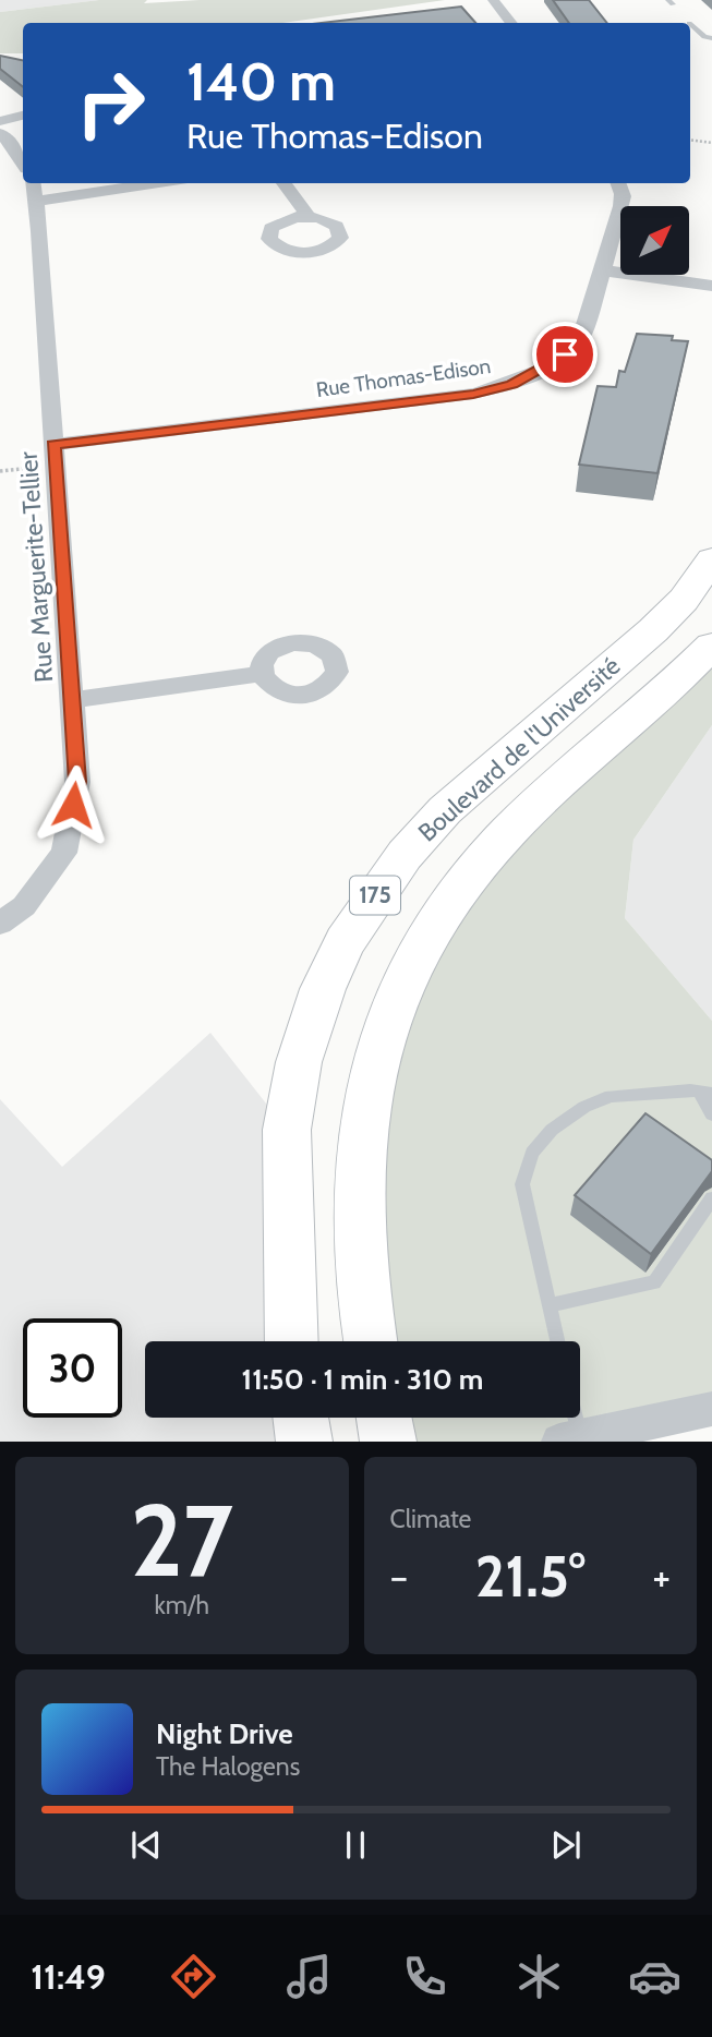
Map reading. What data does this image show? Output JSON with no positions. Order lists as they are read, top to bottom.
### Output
{
  "streets": {
    "main road": ["Boulevard de l'Université", "175"],
    "street": ["Rue Thomas-Edison", "Rue Marguerite-Tellier"]
  },
  "crossings": [
    ["Rue Thomas-Edison", "Rue Marguerite-Tellier"]
  ],
  "north": "top right",
  "page": {
    "turn": ["140 m", "Rue Thomas-Edison"],
    "limit": "30",
    "trip": "11:50 · 1 min · 310 m",
    "tile": [
      ["27", "km/h"],
      "Climate"
    ],
    "heat": ["−", "21.5°", "+"],
    "song": ["Night Drive", "The Halogens"],
    "tabs": "11:49"
  }
}
